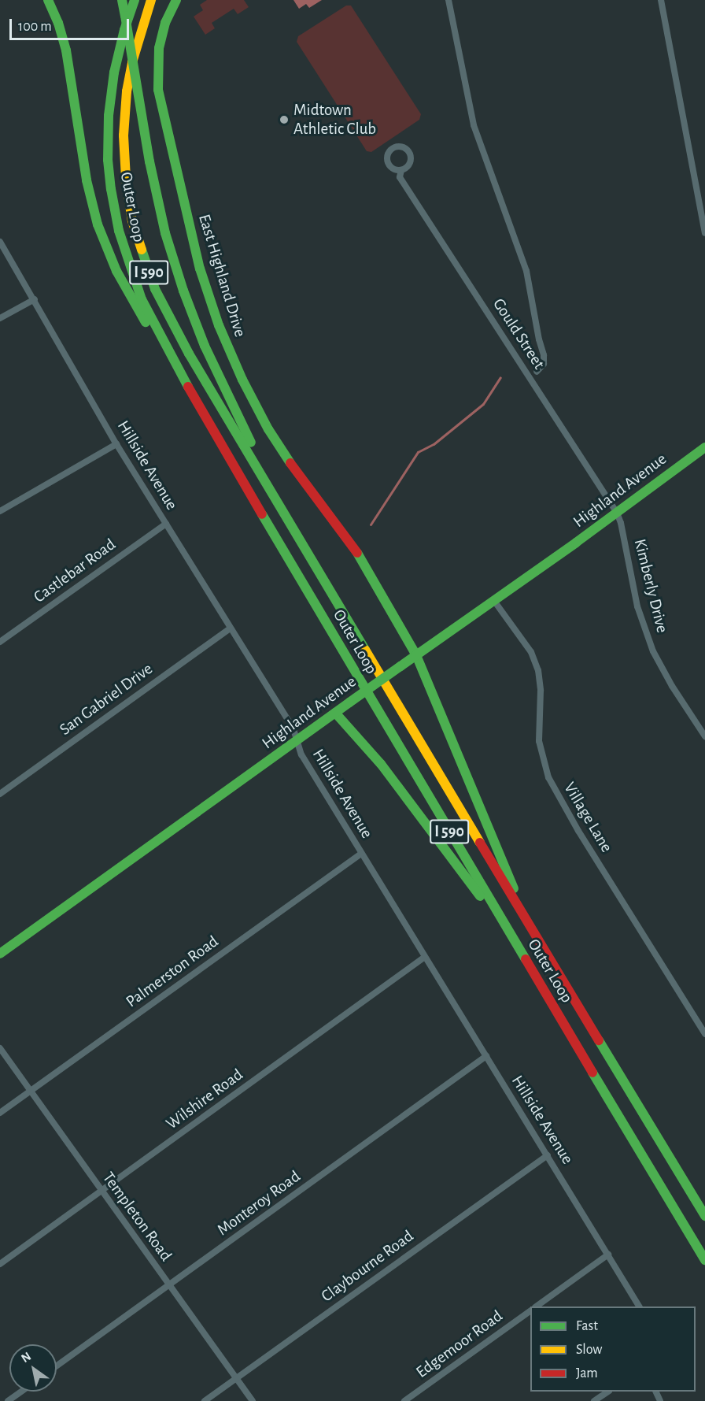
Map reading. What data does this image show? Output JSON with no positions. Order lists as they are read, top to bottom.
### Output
{
  "streets": {
    "main road": [
      "Outer Loop",
      "I 590",
      "East Highland Drive",
      "Highland Avenue"
    ],
    "street": [
      "Gould Street",
      "Hillside Avenue",
      "Castlebar Road",
      "Kimberly Drive",
      "San Gabriel Drive",
      "Village Lane",
      "Palmerston Road",
      "Wilshire Road",
      "Monteroy Road",
      "Templeton Road",
      "Claybourne Road",
      "Edgemoor Road"
    ]
  },
  "crossings": [
    ["Outer Loop", "East Highland Drive"],
    ["East Highland Drive", "Highland Avenue"],
    ["Gould Street", "Highland Avenue"],
    ["Gould Street", "Kimberly Drive"],
    ["Hillside Avenue", "Highland Avenue"],
    ["Hillside Avenue", "Castlebar Road"],
    ["Hillside Avenue", "San Gabriel Drive"],
    ["Hillside Avenue", "Palmerston Road"],
    ["Hillside Avenue", "Wilshire Road"],
    ["Hillside Avenue", "Monteroy Road"],
    ["Hillside Avenue", "Claybourne Road"],
    ["Highland Avenue", "Kimberly Drive"],
    ["Highland Avenue", "Village Lane"],
    ["Palmerston Road", "Templeton Road"],
    ["Wilshire Road", "Templeton Road"],
    ["Monteroy Road", "Templeton Road"],
    ["Templeton Road", "Claybourne Road"]
  ],
  "places": ["Midtown Athletic Club"],
  "legend": ["Fast", "Slow", "Jam"],
  "scale_bar": "100 m",
  "north": "top left"
}
